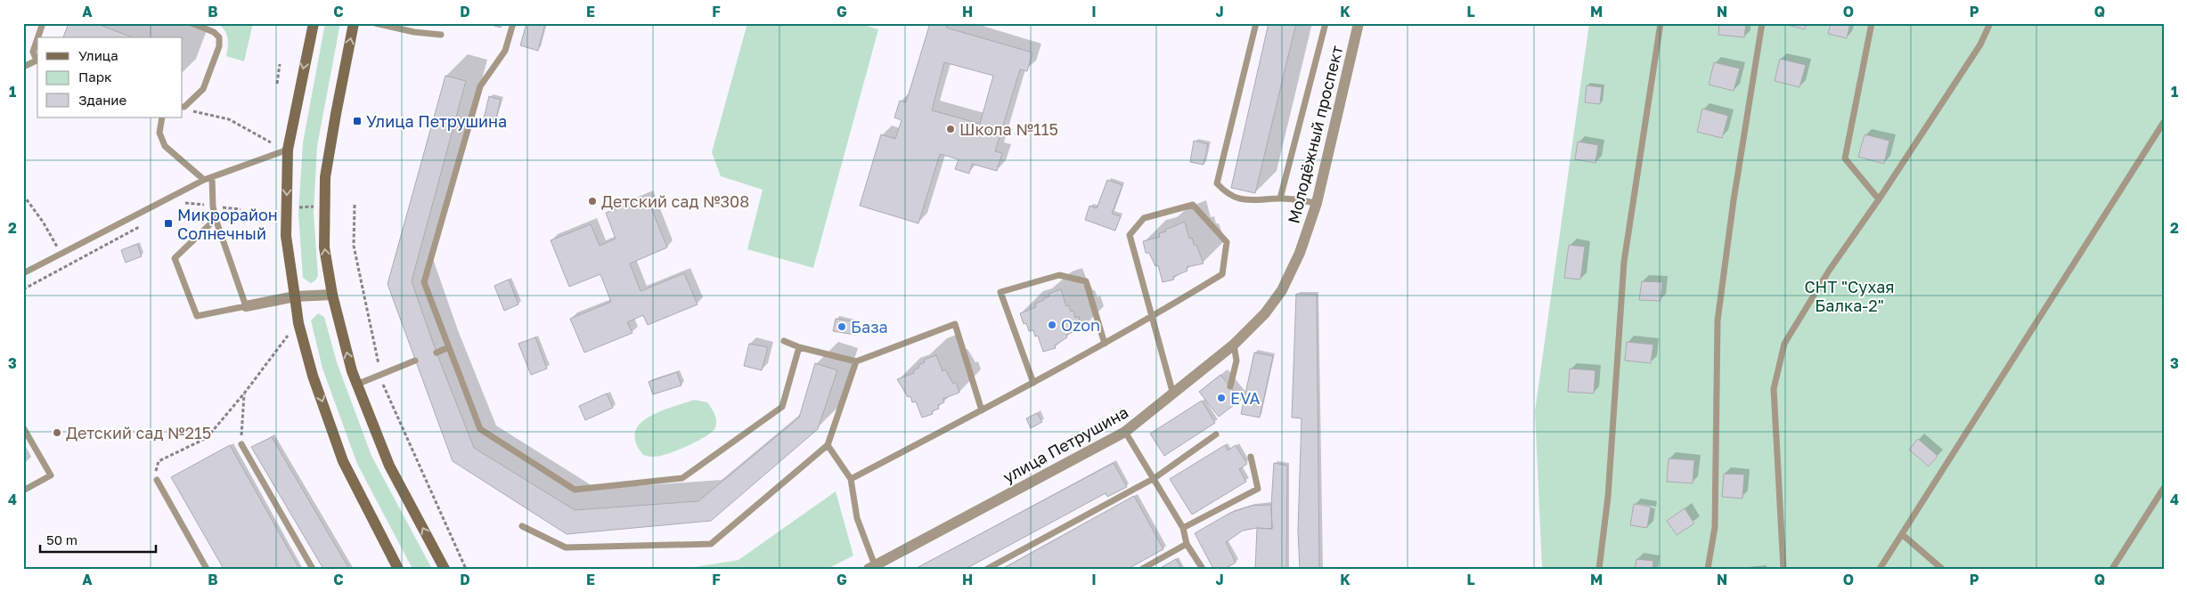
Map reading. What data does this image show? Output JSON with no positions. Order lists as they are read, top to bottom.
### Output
{
  "streets": {
    "street": ["Молодёжный проспект", "улица Петрушина"]
  },
  "crossings": [
    ["Молодёжный проспект", "улица Петрушина"]
  ],
  "parks": ["СНТ \"Сухая Балка-2\""],
  "places": {
    "transit": ["Улица Петрушина", "Микрорайон Солнечный"],
    "other": [
      "Школа №115",
      "Детский сад №308",
      "Ozon",
      "База",
      "EVA",
      "Детский сад №215"
    ]
  },
  "legend": ["Улица", "Парк", "Здание"],
  "scale_bar": "50 m",
  "grid": {
    "columns": [
      "A",
      "B",
      "C",
      "D",
      "E",
      "F",
      "G",
      "H",
      "I",
      "J",
      "K",
      "L",
      "M",
      "N",
      "O",
      "P",
      "Q"
    ],
    "rows": [
      "1",
      "2",
      "3",
      "4"
    ]
  }
}
